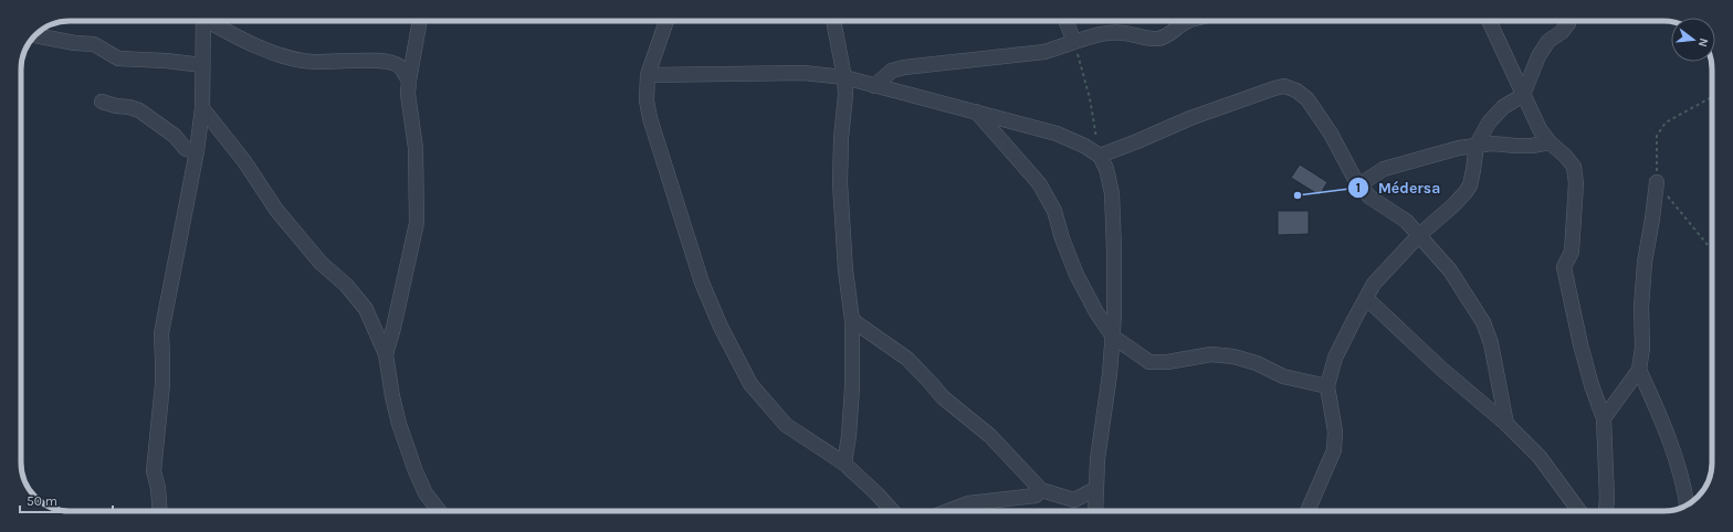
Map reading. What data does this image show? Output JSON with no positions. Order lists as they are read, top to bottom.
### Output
{
  "places": ["Médersa"],
  "scale_bar": "50 m",
  "north": "right"
}
